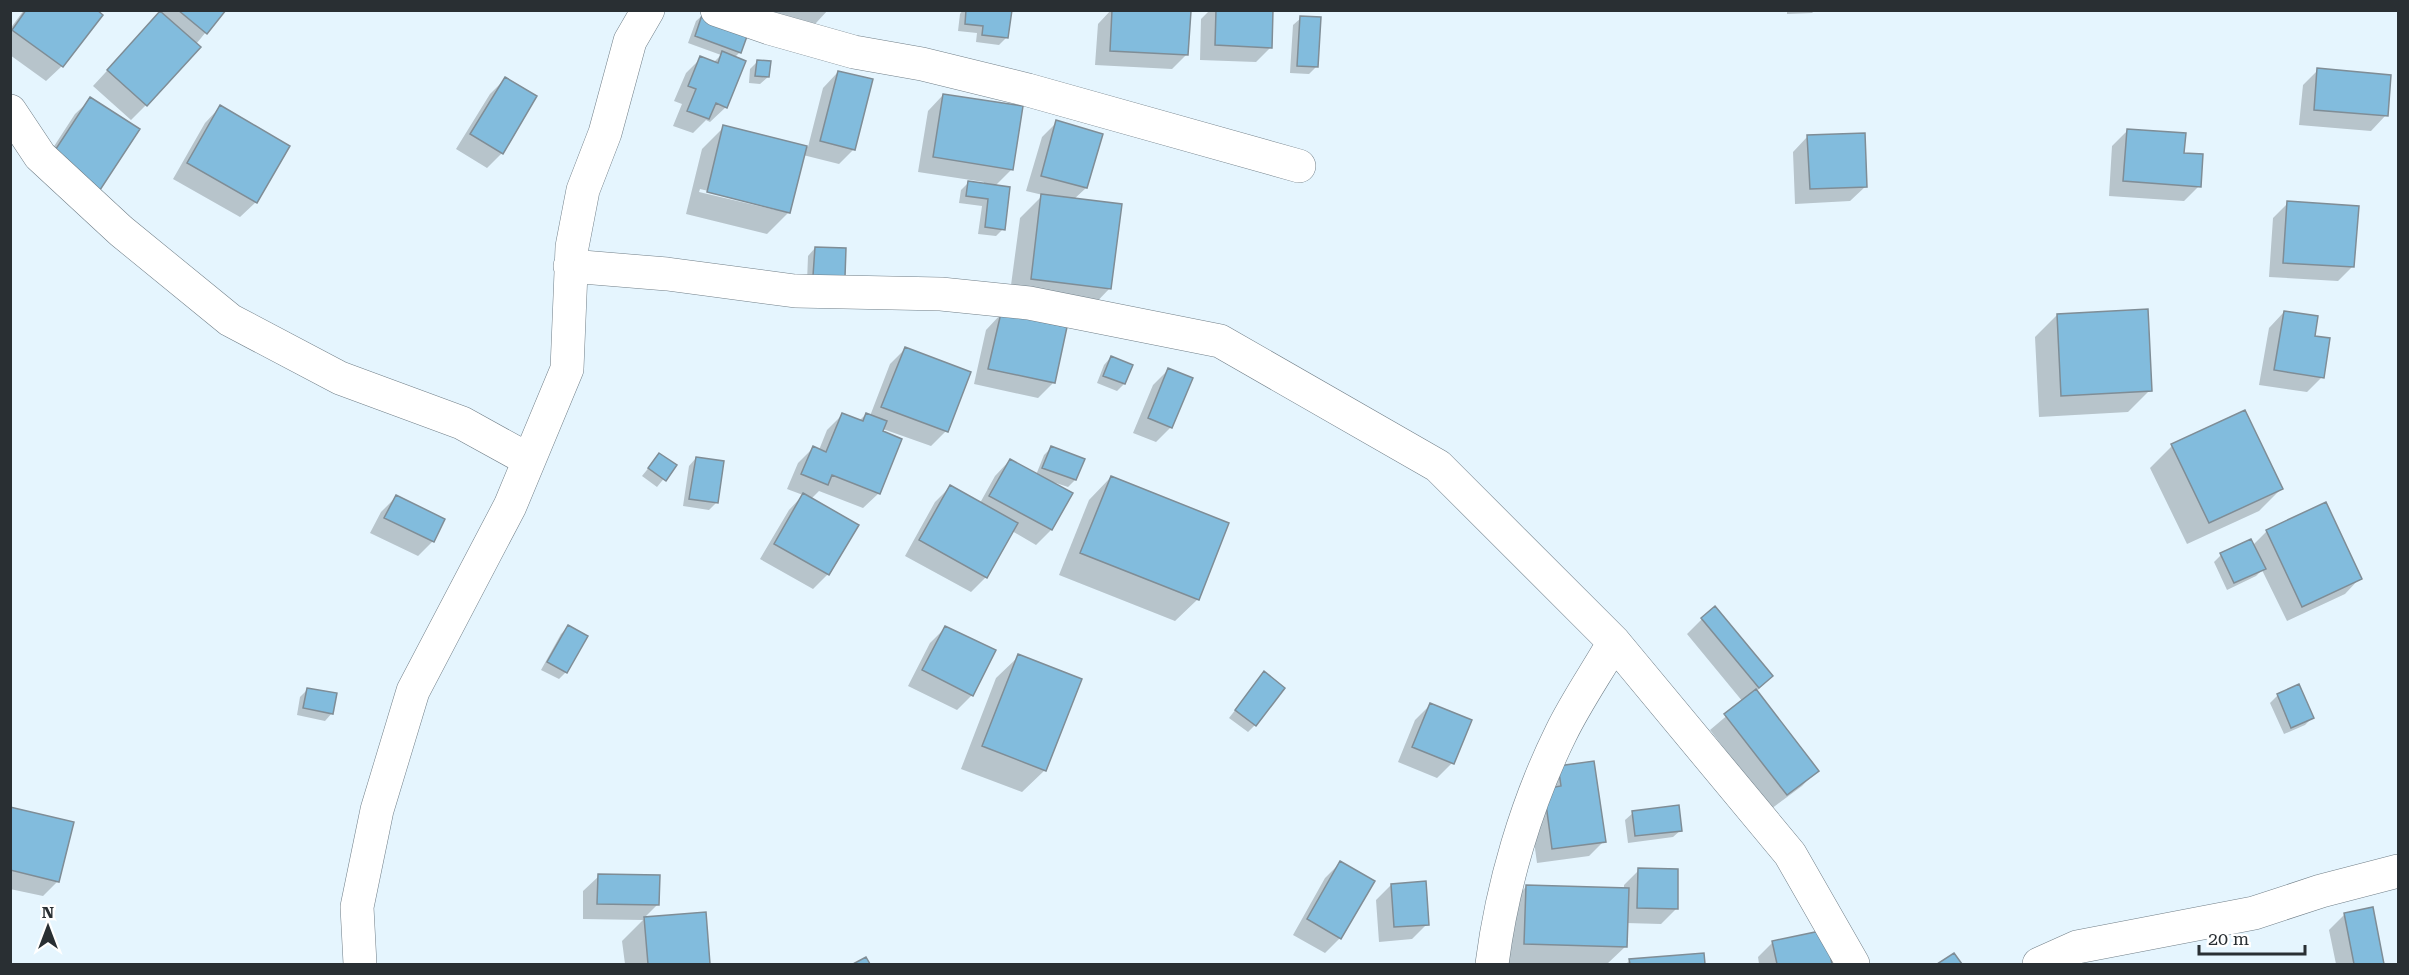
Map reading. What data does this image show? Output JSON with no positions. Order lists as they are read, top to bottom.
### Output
{
  "scale_bar": "20 m",
  "north": "top"
}
